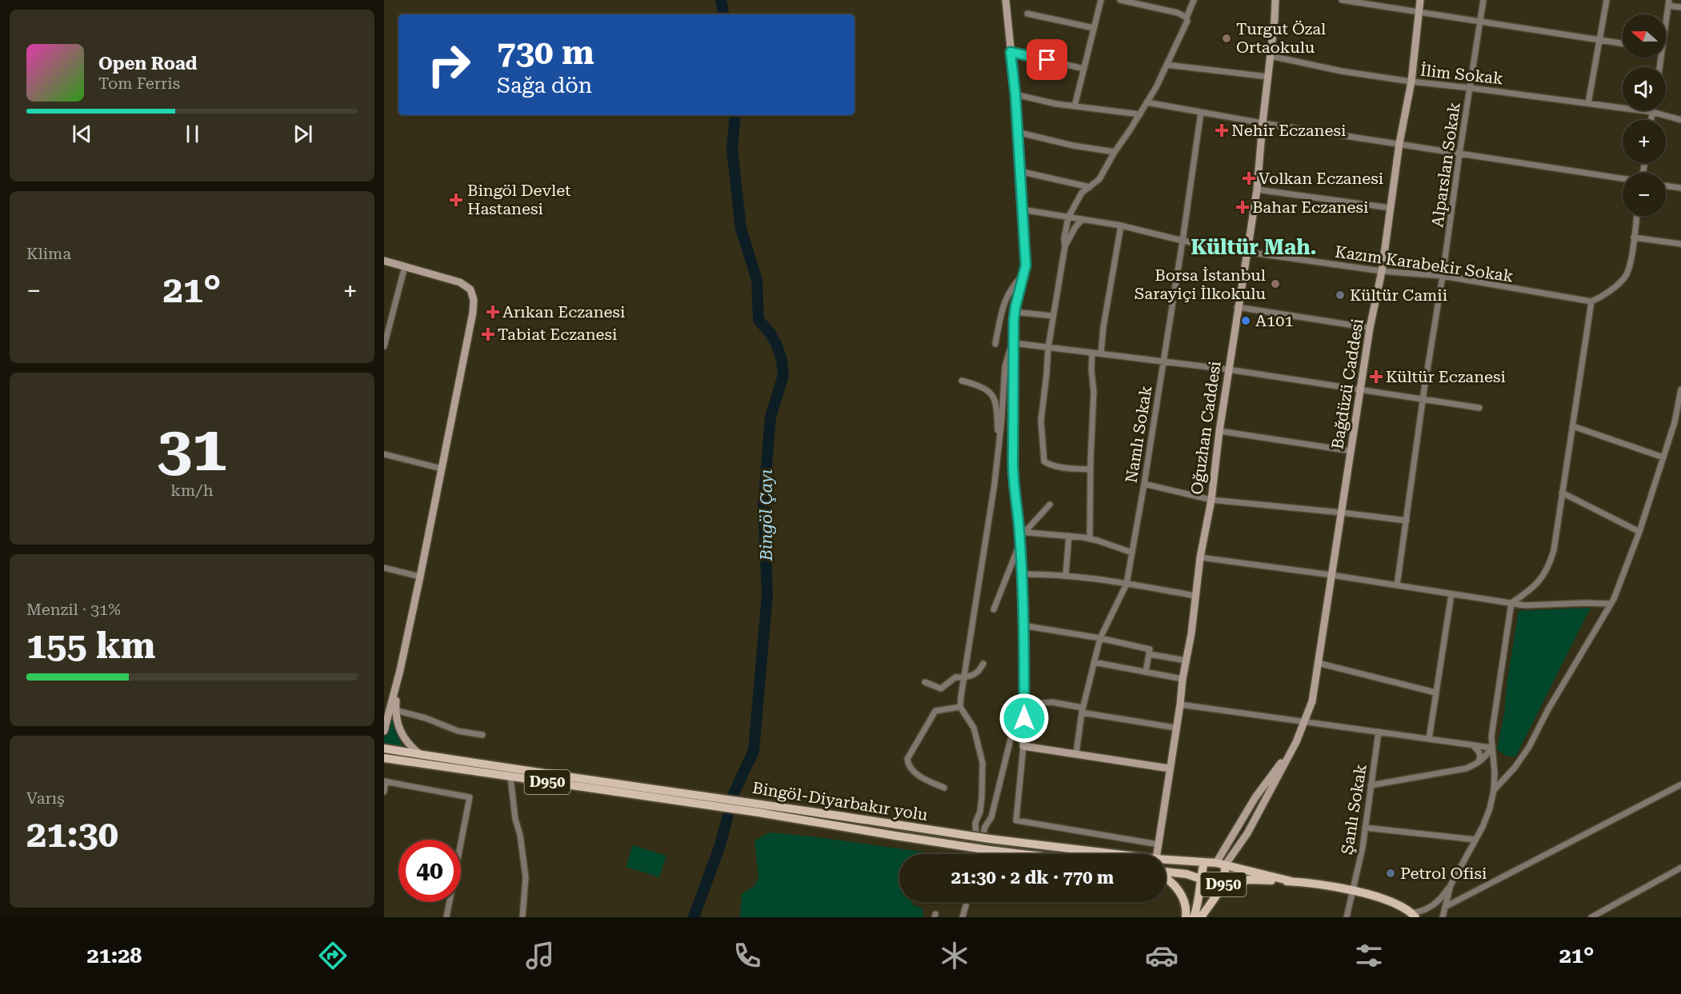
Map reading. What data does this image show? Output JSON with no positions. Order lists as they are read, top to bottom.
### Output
{
  "streets": {
    "main road": ["D950", "Bingöl-Diyarbakır yolu"],
    "street": [
      "İlim Sokak",
      "Alparslan Sokak",
      "Kazım Karabekir Sokak",
      "Bağdüzü Caddesi",
      "Oğuzhan Caddesi",
      "Namlı Sokak",
      "Şanlı Sokak"
    ]
  },
  "crossings": [
    ["İlim Sokak", "Alparslan Sokak"],
    ["İlim Sokak", "Bağdüzü Caddesi"],
    ["İlim Sokak", "Oğuzhan Caddesi"],
    ["Alparslan Sokak", "Kazım Karabekir Sokak"],
    ["Kazım Karabekir Sokak", "Bağdüzü Caddesi"],
    ["Kazım Karabekir Sokak", "Oğuzhan Caddesi"],
    ["Kazım Karabekir Sokak", "Namlı Sokak"],
    ["Bingöl-Diyarbakır yolu", "Şanlı Sokak"]
  ],
  "districts": ["Kültür Mah."],
  "water": ["Bingöl Çayı"],
  "places": {
    "other": [
      "Turgut Özal Ortaokulu",
      "Borsa İstanbul Sarayiçi İlkokulu",
      "Kültür Camii",
      "A101",
      "Petrol Ofisi"
    ],
    "health": [
      "Nehir Eczanesi",
      "Volkan Eczanesi",
      "Bingöl Devlet Hastanesi",
      "Bahar Eczanesi",
      "Arıkan Eczanesi",
      "Tabiat Eczanesi",
      "Kültür Eczanesi"
    ]
  },
  "north": "left",
  "page": {
    "map_buttons": ["+", "−"],
    "turn": ["730 m", "Sağa dön"],
    "song": ["Open Road", "Tom Ferris"],
    "tile": [
      "Klima",
      ["31", "km/h"],
      ["Menzil · 31%", "155 km"],
      ["Varış", "21:30"]
    ],
    "heat": ["−", "21°", "+"],
    "limit": "40",
    "trip": "21:30 · 2 dk · 770 m",
    "tabs": ["21:28", "21°"]
  }
}
